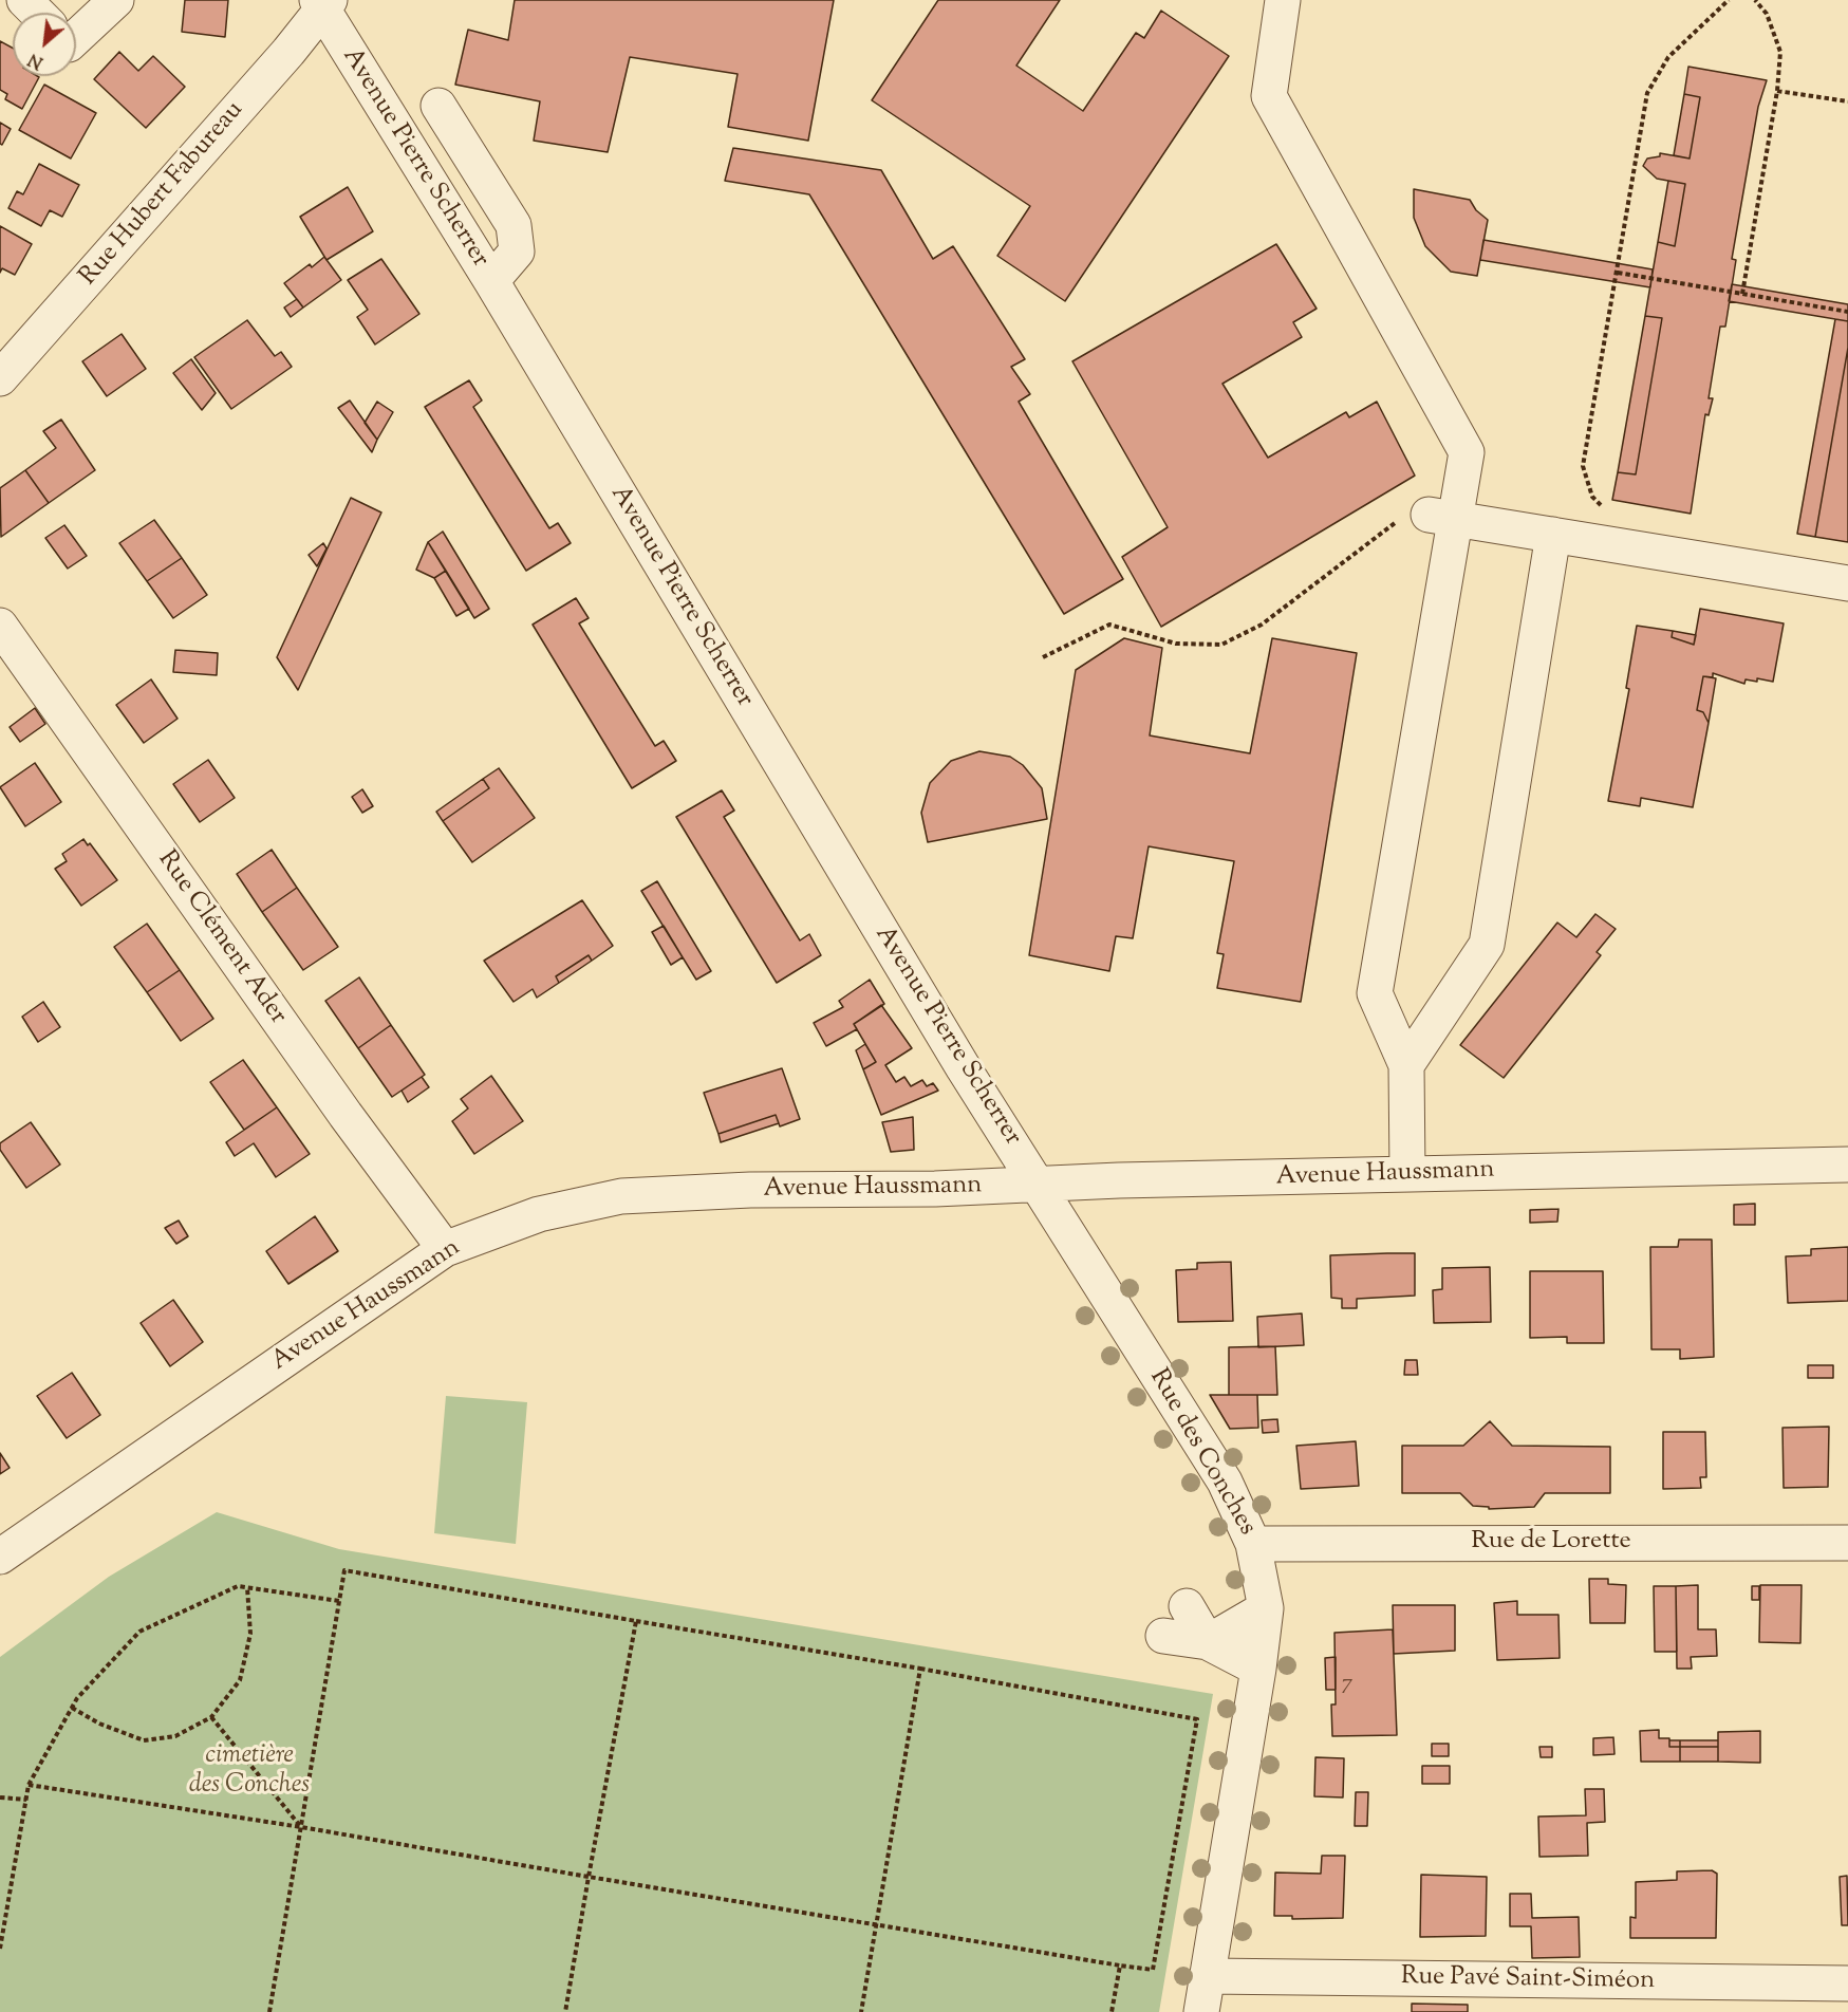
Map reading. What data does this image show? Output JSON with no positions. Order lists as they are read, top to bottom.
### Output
{
  "streets": {
    "street": [
      "Avenue Pierre Scherrer",
      "Rue Hubert Fabureau",
      "Rue Clément Ader",
      "Avenue Haussmann",
      "Rue des Conches",
      "Rue de Lorette",
      "Rue Pavé Saint-Siméon"
    ]
  },
  "crossings": [
    ["Avenue Pierre Scherrer", "Rue Hubert Fabureau"],
    ["Avenue Pierre Scherrer", "Avenue Haussmann"],
    ["Avenue Pierre Scherrer", "Rue des Conches"],
    ["Rue Clément Ader", "Avenue Haussmann"],
    ["Avenue Haussmann", "Rue des Conches"],
    ["Rue des Conches", "Rue de Lorette"],
    ["Rue des Conches", "Rue Pavé Saint-Siméon"]
  ],
  "parks": ["cimetière des Conches"],
  "house_numbers": ["7"],
  "north": "bottom left"
}
